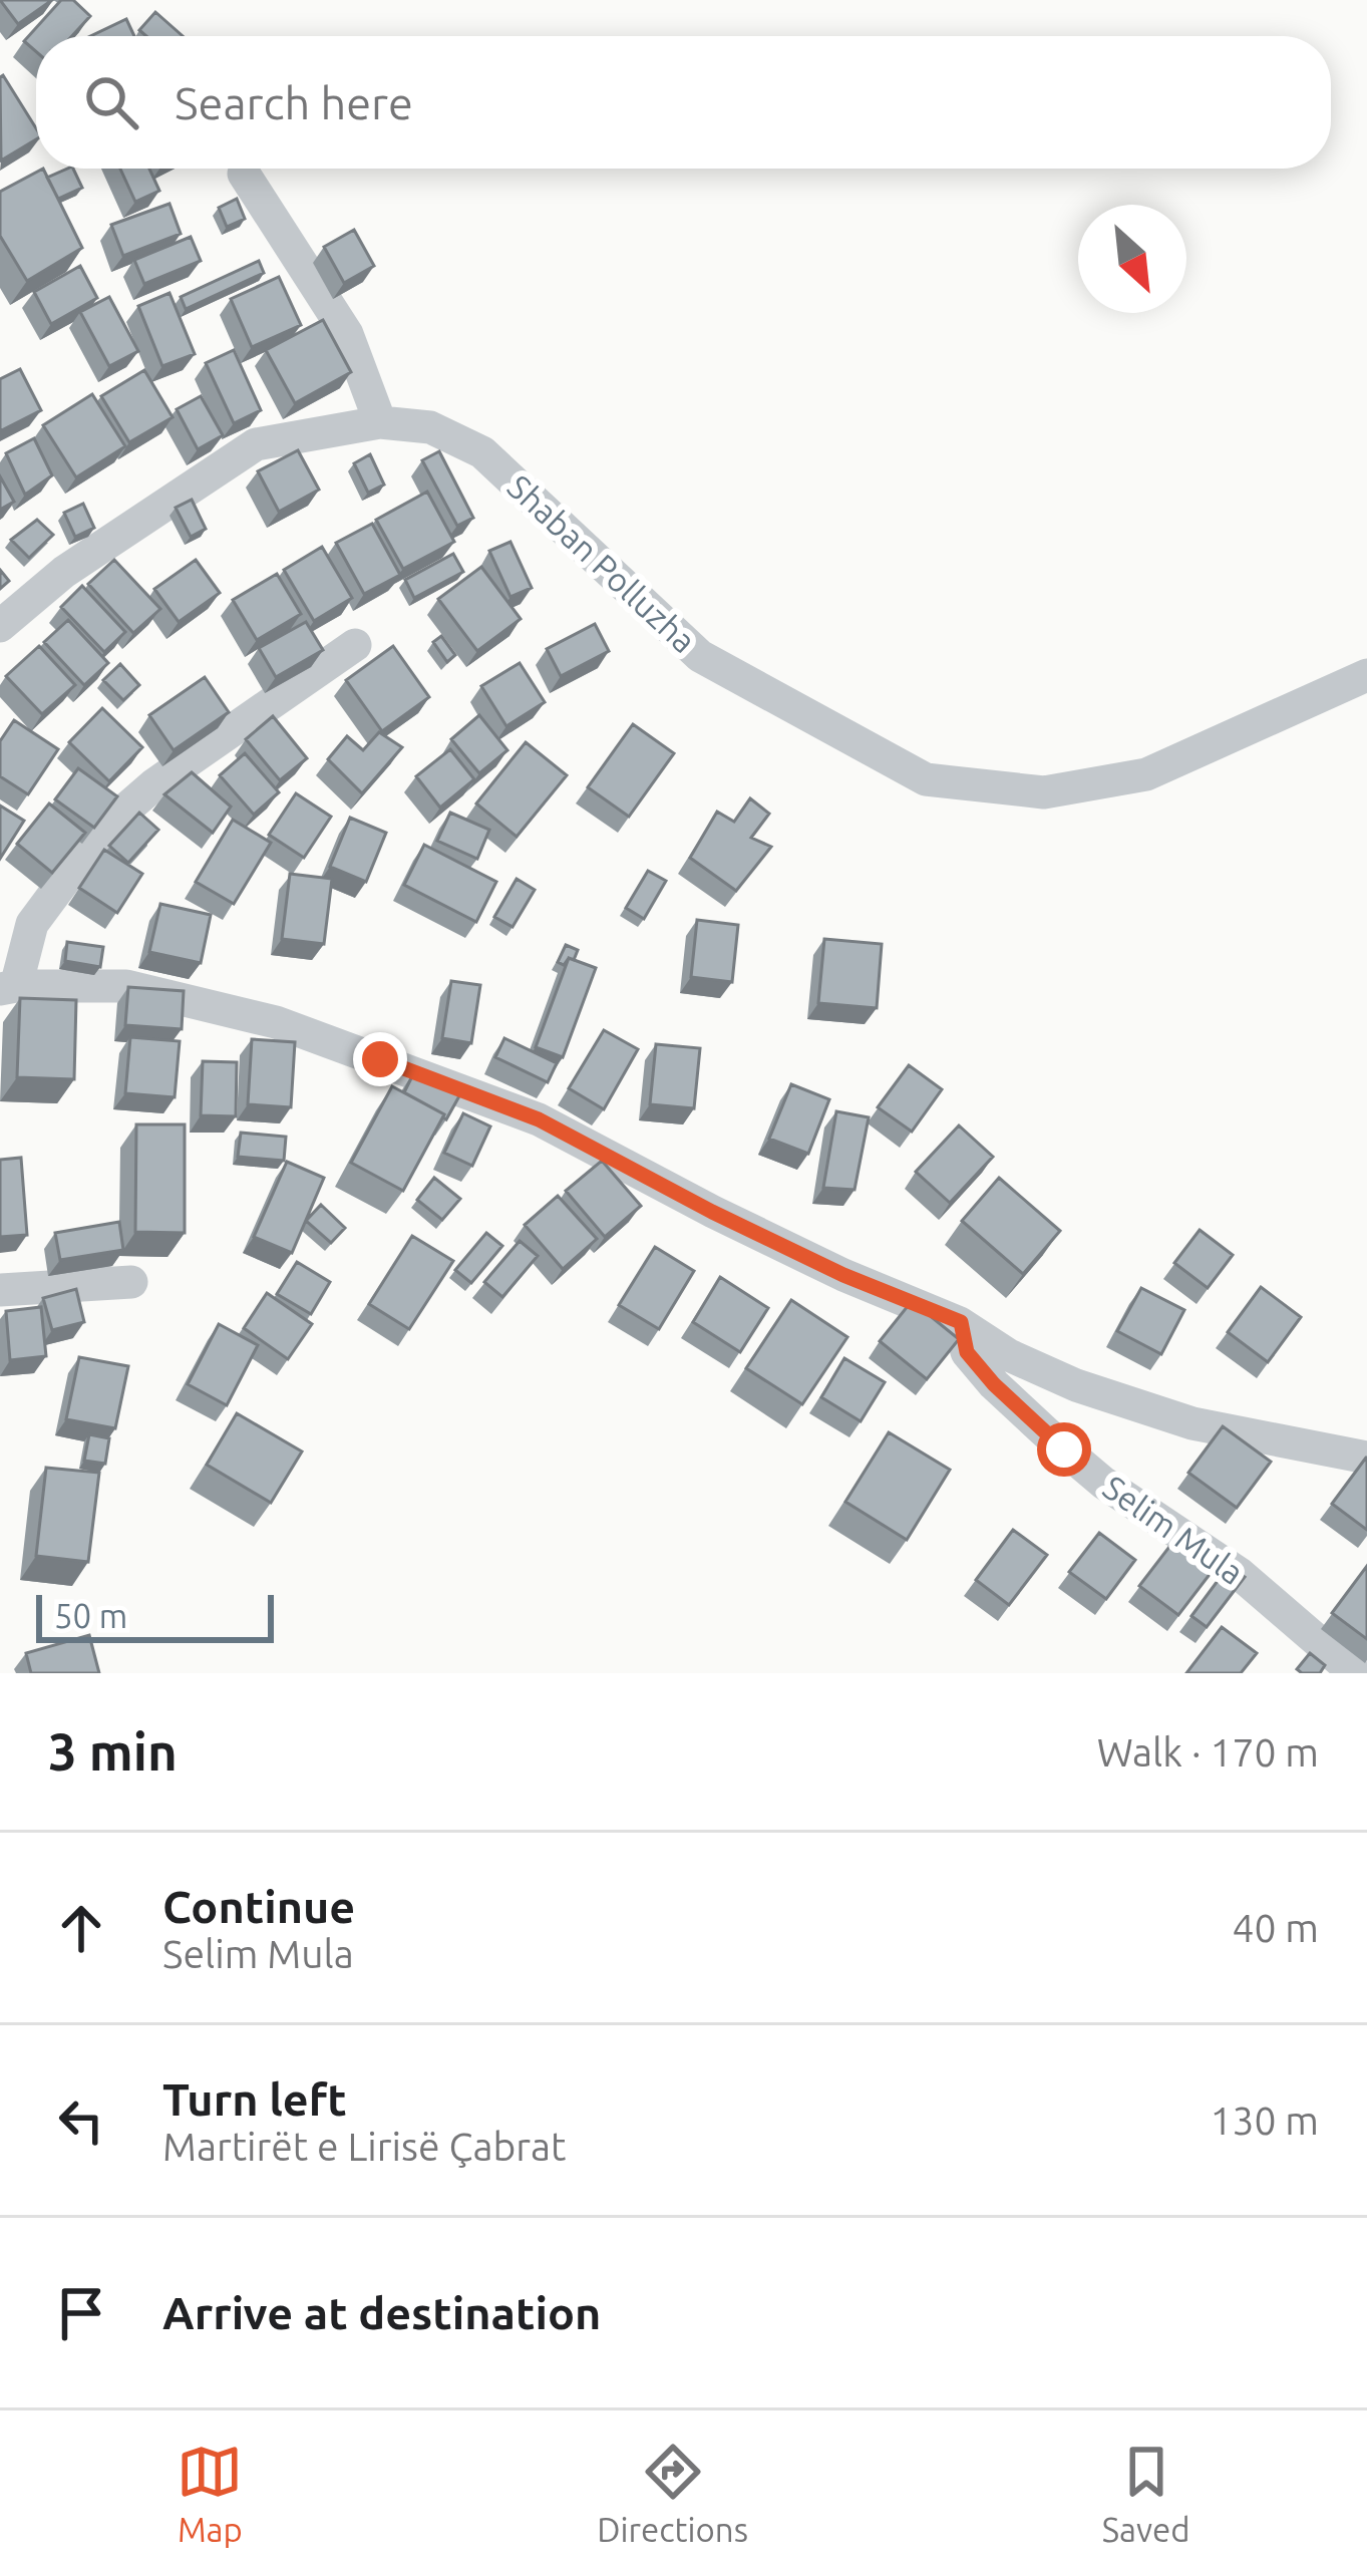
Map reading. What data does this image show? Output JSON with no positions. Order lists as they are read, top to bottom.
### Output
{
  "streets": {
    "street": ["Shaban Polluzha", "Selim Mula"]
  },
  "scale_bar": "50 m",
  "north": "bottom right",
  "page": {
    "search": "Search here",
    "scale": "50 m",
    "heading": ["3 min", "Walk · 170 m"],
    "list": [
      ["Continue", "Selim Mula", "40 m"],
      ["Turn left", "Martirët e Lirisë Çabrat", "130 m"],
      "Arrive at destination"
    ],
    "nav": ["Map", "Directions", "Saved"]
  }
}
